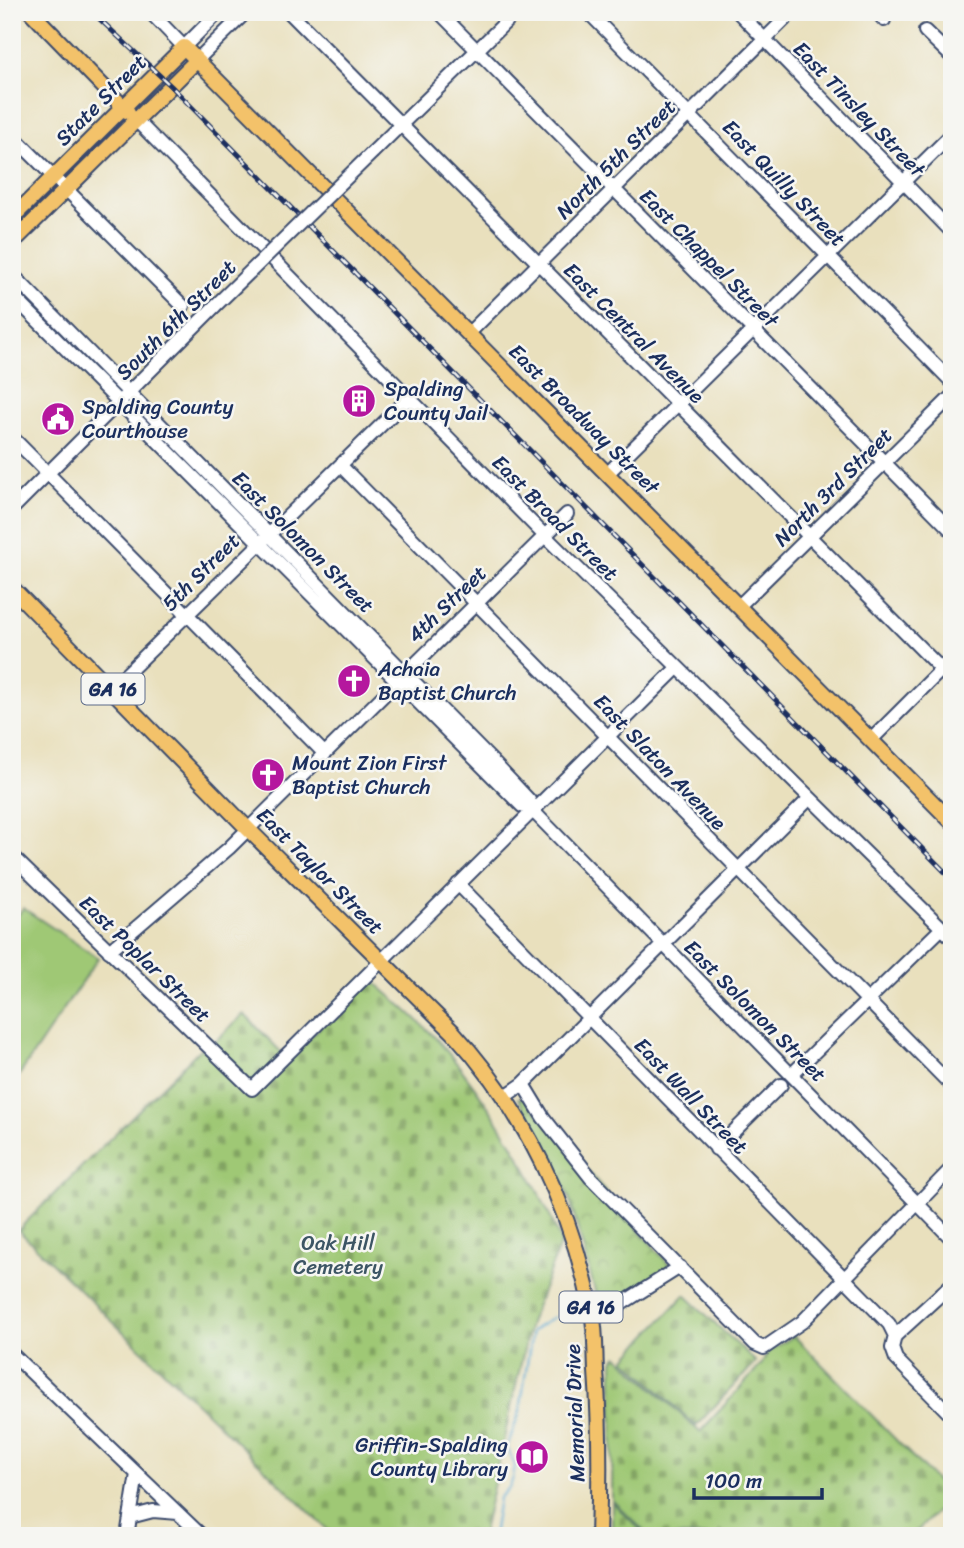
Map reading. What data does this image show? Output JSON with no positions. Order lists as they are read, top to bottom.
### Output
{
  "streets": {
    "main road": [
      "State Street",
      "East Broadway Street",
      "GA 16",
      "East Taylor Street",
      "Memorial Drive"
    ],
    "street": [
      "East Tinsley Street",
      "North 5th Street",
      "East Quilly Street",
      "East Chappel Street",
      "South 6th Street",
      "East Central Avenue",
      "North 3rd Street",
      "East Broad Street",
      "East Solomon Street",
      "5th Street",
      "4th Street",
      "East Slaton Avenue",
      "East Poplar Street",
      "East Wall Street"
    ]
  },
  "crossings": [
    ["State Street", "East Broadway Street"],
    ["East Tinsley Street", "North 5th Street"],
    ["North 5th Street", "East Quilly Street"],
    ["North 5th Street", "East Chappel Street"],
    ["North 5th Street", "East Central Avenue"],
    ["North 5th Street", "East Broadway Street"],
    ["East Chappel Street", "South 6th Street"],
    ["East Chappel Street", "North 3rd Street"],
    ["South 6th Street", "East Central Avenue"],
    ["South 6th Street", "East Solomon Street"],
    ["East Central Avenue", "North 3rd Street"],
    ["East Broadway Street", "North 3rd Street"],
    ["East Broad Street", "5th Street"],
    ["East Broad Street", "4th Street"],
    ["East Solomon Street", "5th Street"],
    ["East Solomon Street", "4th Street"],
    ["5th Street", "East Slaton Avenue"],
    ["5th Street", "East Taylor Street"],
    ["4th Street", "East Slaton Avenue"],
    ["4th Street", "East Taylor Street"],
    ["4th Street", "East Poplar Street"],
    ["East Taylor Street", "East Poplar Street"],
    ["East Taylor Street", "Memorial Drive"]
  ],
  "parks": ["Oak Hill Cemetery"],
  "places": {
    "building": ["Spalding County Jail"],
    "public building": ["Spalding County Courthouse"],
    "church": ["Achaia Baptist Church", "Mount Zion First Baptist Church"],
    "library": ["Griffin-Spalding County Library"]
  },
  "scale_bar": "100 m"
}
